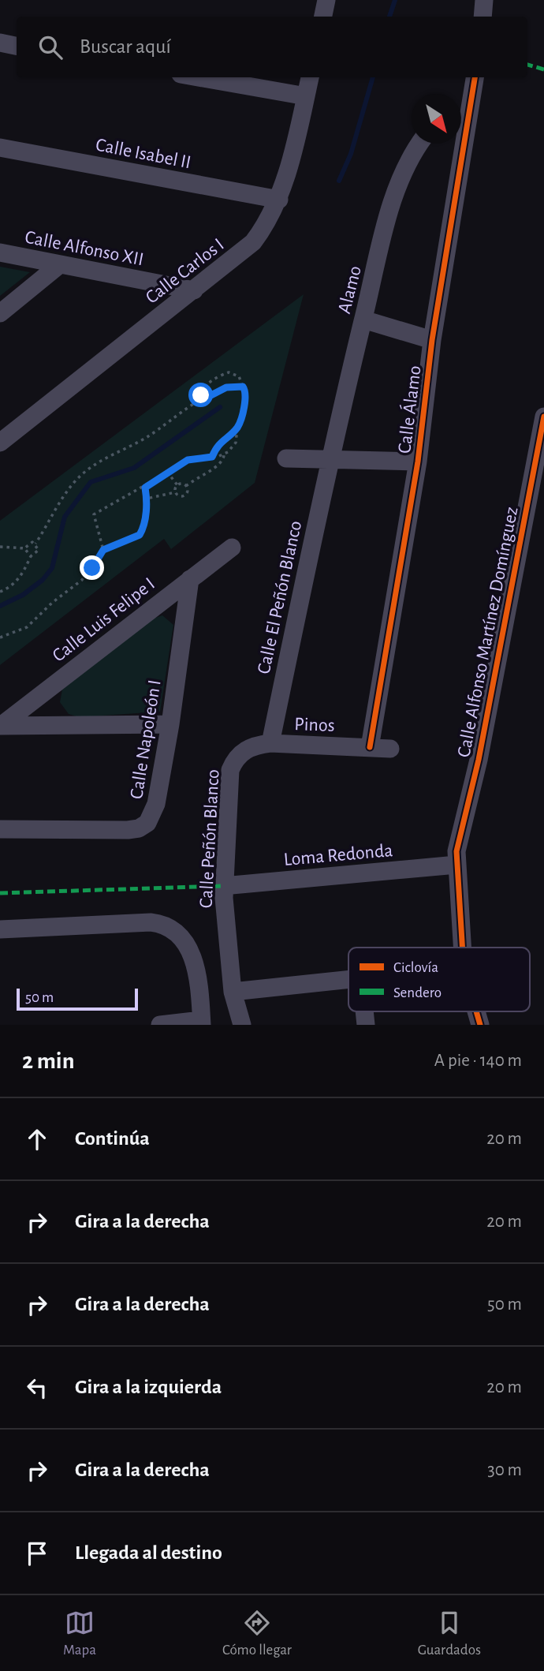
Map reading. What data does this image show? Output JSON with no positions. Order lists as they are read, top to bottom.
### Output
{
  "streets": {
    "street": [
      "Calle Isabel II",
      "Calle Alfonso XII",
      "Calle Carlos I",
      "Alamo",
      "Calle Álamo",
      "Calle El Peñón Blanco",
      "Calle Luis Felipe I",
      "Calle Alfonso Martínez Domínguez",
      "Pinos",
      "Calle Napoleón I",
      "Calle Peñón Blanco",
      "Loma Redonda"
    ]
  },
  "crossings": [
    ["Calle Isabel II", "Calle Carlos I"],
    ["Calle Alfonso XII", "Calle Carlos I"],
    ["Alamo", "Calle El Peñón Blanco"],
    ["Calle Álamo", "Pinos"],
    ["Calle El Peñón Blanco", "Pinos"],
    ["Calle Luis Felipe I", "Calle Napoleón I"],
    ["Calle Alfonso Martínez Domínguez", "Loma Redonda"],
    ["Pinos", "Calle Peñón Blanco"],
    ["Calle Peñón Blanco", "Loma Redonda"]
  ],
  "legend": ["Ciclovía", "Sendero"],
  "scale_bar": "50 m",
  "north": "bottom right",
  "page": {
    "search": "Buscar aquí",
    "scale": "50 m",
    "heading": ["2 min", "A pie · 140 m"],
    "list": [
      ["Continúa", "20 m"],
      ["Gira a la derecha", "20 m"],
      ["Gira a la derecha", "50 m"],
      ["Gira a la izquierda", "20 m"],
      ["Gira a la derecha", "30 m"],
      "Llegada al destino"
    ],
    "nav": ["Mapa", "Cómo llegar", "Guardados"]
  }
}
